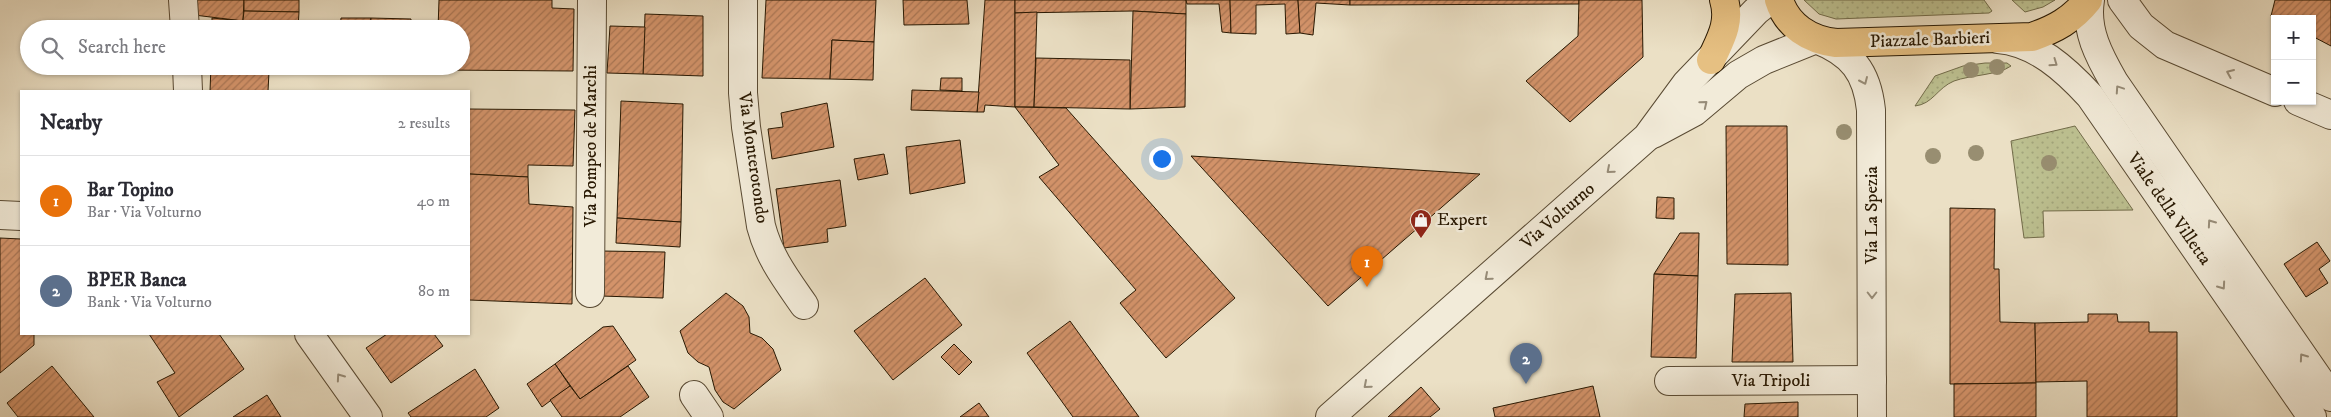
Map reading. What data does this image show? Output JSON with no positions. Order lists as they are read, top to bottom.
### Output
{
  "streets": {
    "main road": ["Piazzale Barbieri"],
    "street": [
      "Via Pompeo de Marchi",
      "Via Monterotondo",
      "Viale della Villetta",
      "Via La Spezia",
      "Via Volturno",
      "Via Tripoli"
    ]
  },
  "crossings": [
    ["Piazzale Barbieri", "Viale della Villetta"],
    ["Piazzale Barbieri", "Via La Spezia"],
    ["Via La Spezia", "Via Tripoli"]
  ],
  "one_way": ["Via La Spezia", "Via Volturno"],
  "places": {
    "shop": ["Expert"]
  },
  "page": {
    "map_buttons": ["+", "−"],
    "search": "Search here",
    "heading": ["Nearby", "2 results"],
    "list": [
      {
        "mark": "1",
        "name": "Bar Topino",
        "note": "Bar · Via Volturno",
        "value": "40 m"
      },
      {
        "mark": "2",
        "name": "BPER Banca",
        "note": "Bank · Via Volturno",
        "value": "80 m"
      }
    ],
    "pins": ["1", "2"]
  }
}
